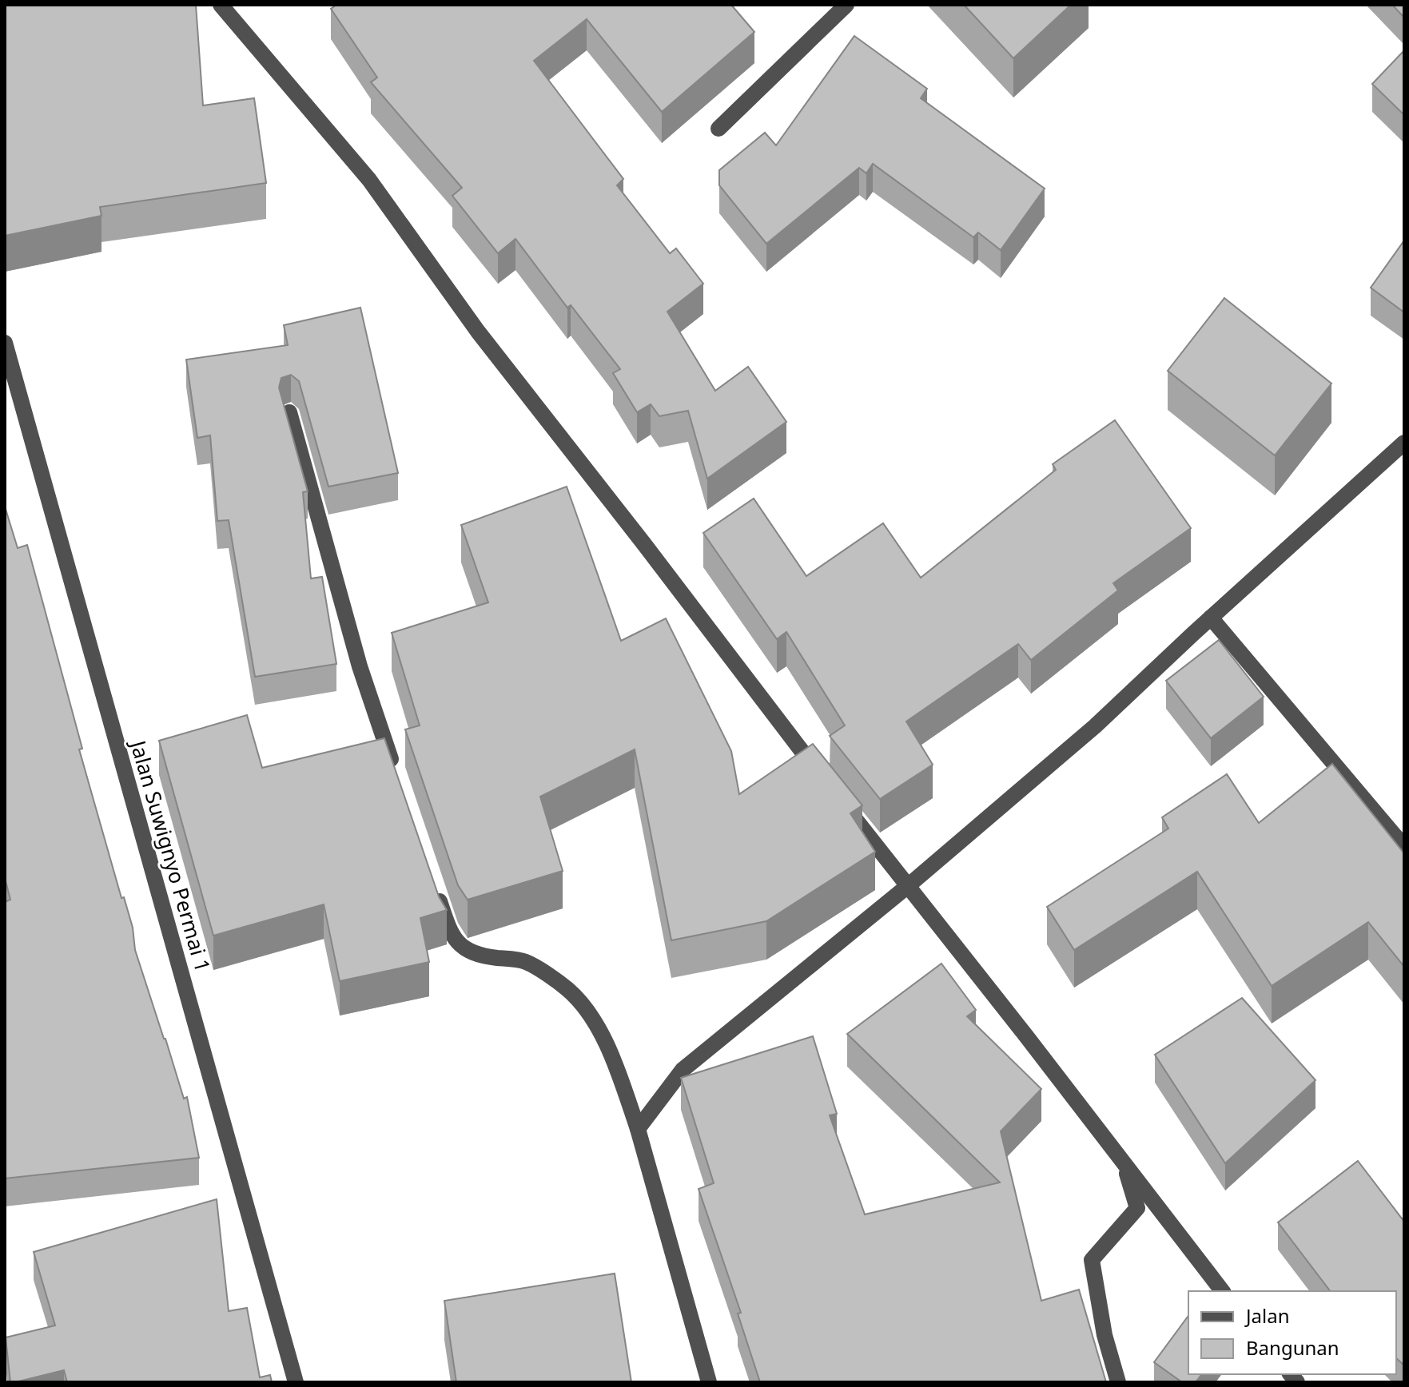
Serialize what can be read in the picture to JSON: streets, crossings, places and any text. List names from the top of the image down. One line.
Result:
{"streets":{"street":["Jalan Suwignyo Permai 1"]},"legend":["Jalan","Bangunan"]}
